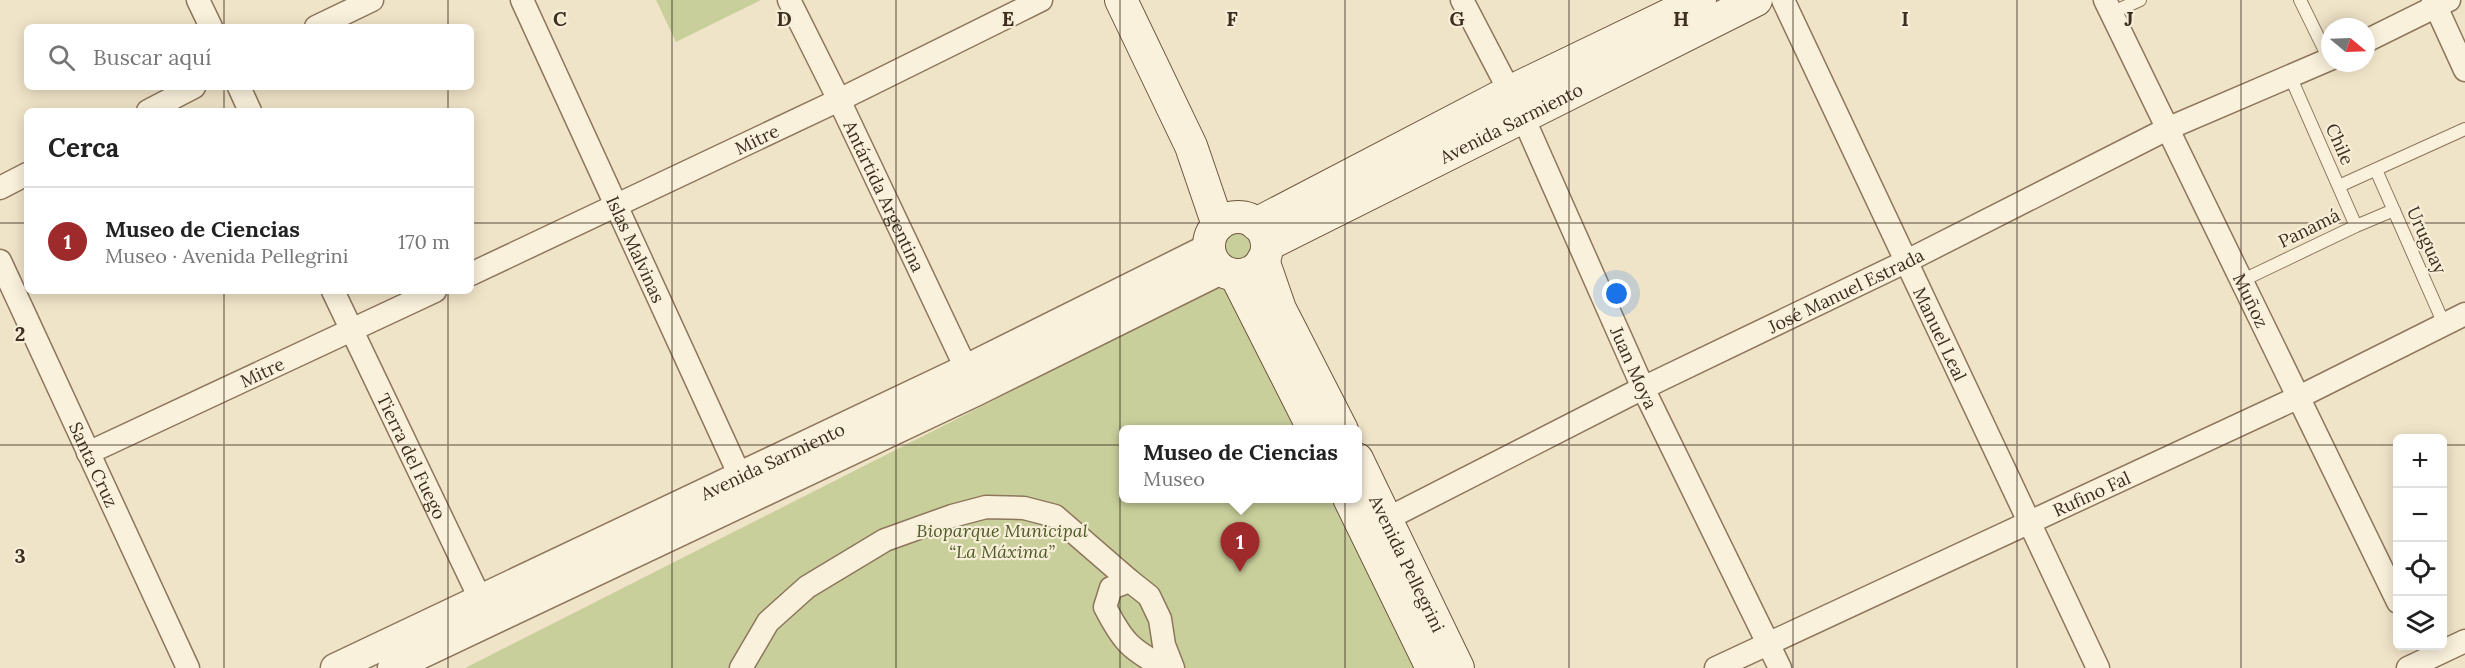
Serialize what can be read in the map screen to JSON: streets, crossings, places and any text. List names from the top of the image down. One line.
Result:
{"streets":{"main road":["Avenida Sarmiento","Avenida Pellegrini"],"street":["Mitre","Antártida Argentina","Islas Malvinas","José Manuel Estrada","Muñoz","Manuel Leal","Juan Moya","Tierra del Fuego","Santa Cruz","Rufino Fal"],"lane":["Chile","Panamá","Uruguay"]},"crossings":[["Avenida Sarmiento","Antártida Argentina"],["Avenida Sarmiento","Islas Malvinas"],["Avenida Sarmiento","Juan Moya"],["Avenida Sarmiento","Tierra del Fuego"],["Mitre","Antártida Argentina"],["Mitre","Islas Malvinas"],["Mitre","Tierra del Fuego"],["Mitre","Santa Cruz"],["Chile","Panamá"],["Chile","José Manuel Estrada"],["Panamá","Uruguay"],["Panamá","Muñoz"],["Uruguay","Rufino Fal"],["José Manuel Estrada","Muñoz"],["José Manuel Estrada","Manuel Leal"],["José Manuel Estrada","Juan Moya"],["José Manuel Estrada","Avenida Pellegrini"],["Muñoz","Rufino Fal"],["Manuel Leal","Rufino Fal"],["Juan Moya","Rufino Fal"]],"parks":["Bioparque Municipal “La Máxima”"],"north":"right","page":{"search":"Buscar aquí","heading":"Cerca","list":[{"mark":"1","name":"Museo de Ciencias","note":"Museo · Avenida Pellegrini","value":"170 m"}],"popup":["Museo de Ciencias","Museo"],"map_buttons":["+","−"],"pins":"1"},"grid":{"columns":["C","D","E","F","G","H","I","J"],"rows":["2","3"]}}
